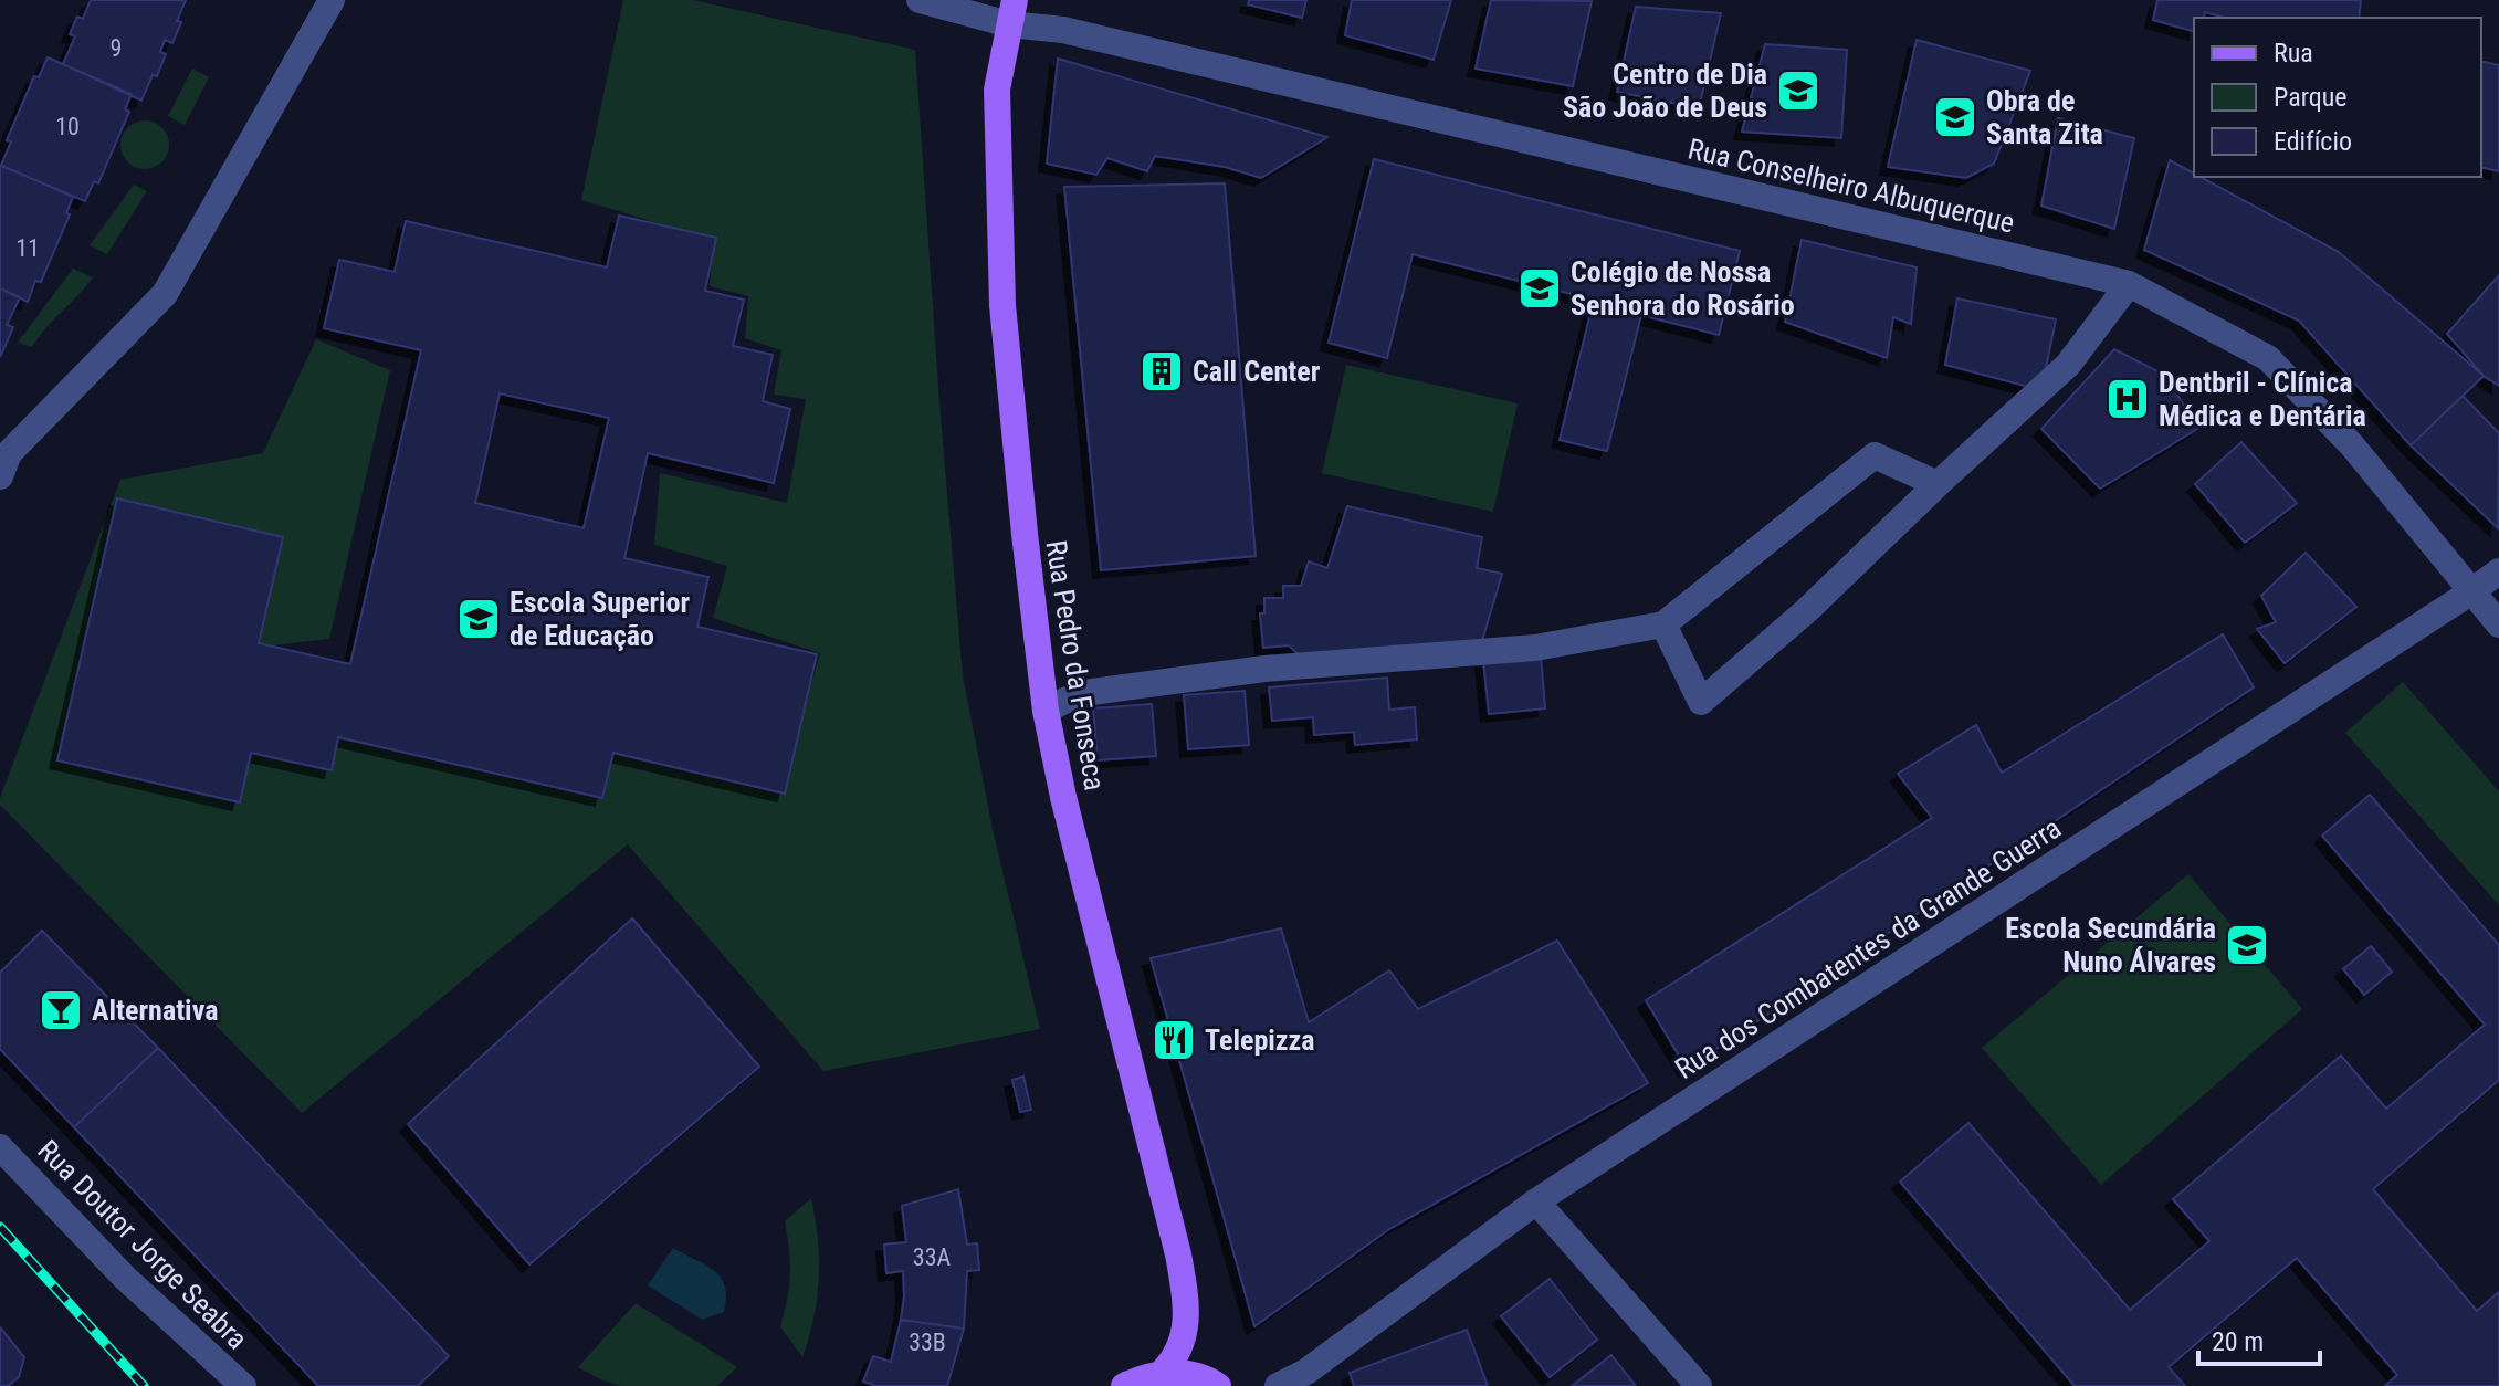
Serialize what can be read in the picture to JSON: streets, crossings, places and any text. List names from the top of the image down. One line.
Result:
{"streets":{"main road":["Rua Pedro da Fonseca"],"street":["Rua Conselheiro Albuquerque","Rua dos Combatentes da Grande Guerra","Rua Doutor Jorge Seabra"]},"crossings":[["Rua Conselheiro Albuquerque","Rua Pedro da Fonseca"],["Rua Conselheiro Albuquerque","Rua dos Combatentes da Grande Guerra"]],"places":{"school or university":["Centro de Dia São João de Deus","Obra de Santa Zita","Colégio de Nossa Senhora do Rosário","Escola Superior de Educação","Escola Secundária Nuno Álvares"],"building":["Call Center"],"hospital":["Dentbril - Clínica Médica e Dentária"],"bar":["Alternativa"],"restaurant":["Telepizza"]},"house_numbers":["9","10","11","33A","33B"],"legend":["Rua","Parque","Edifício"],"scale_bar":"20 m"}
